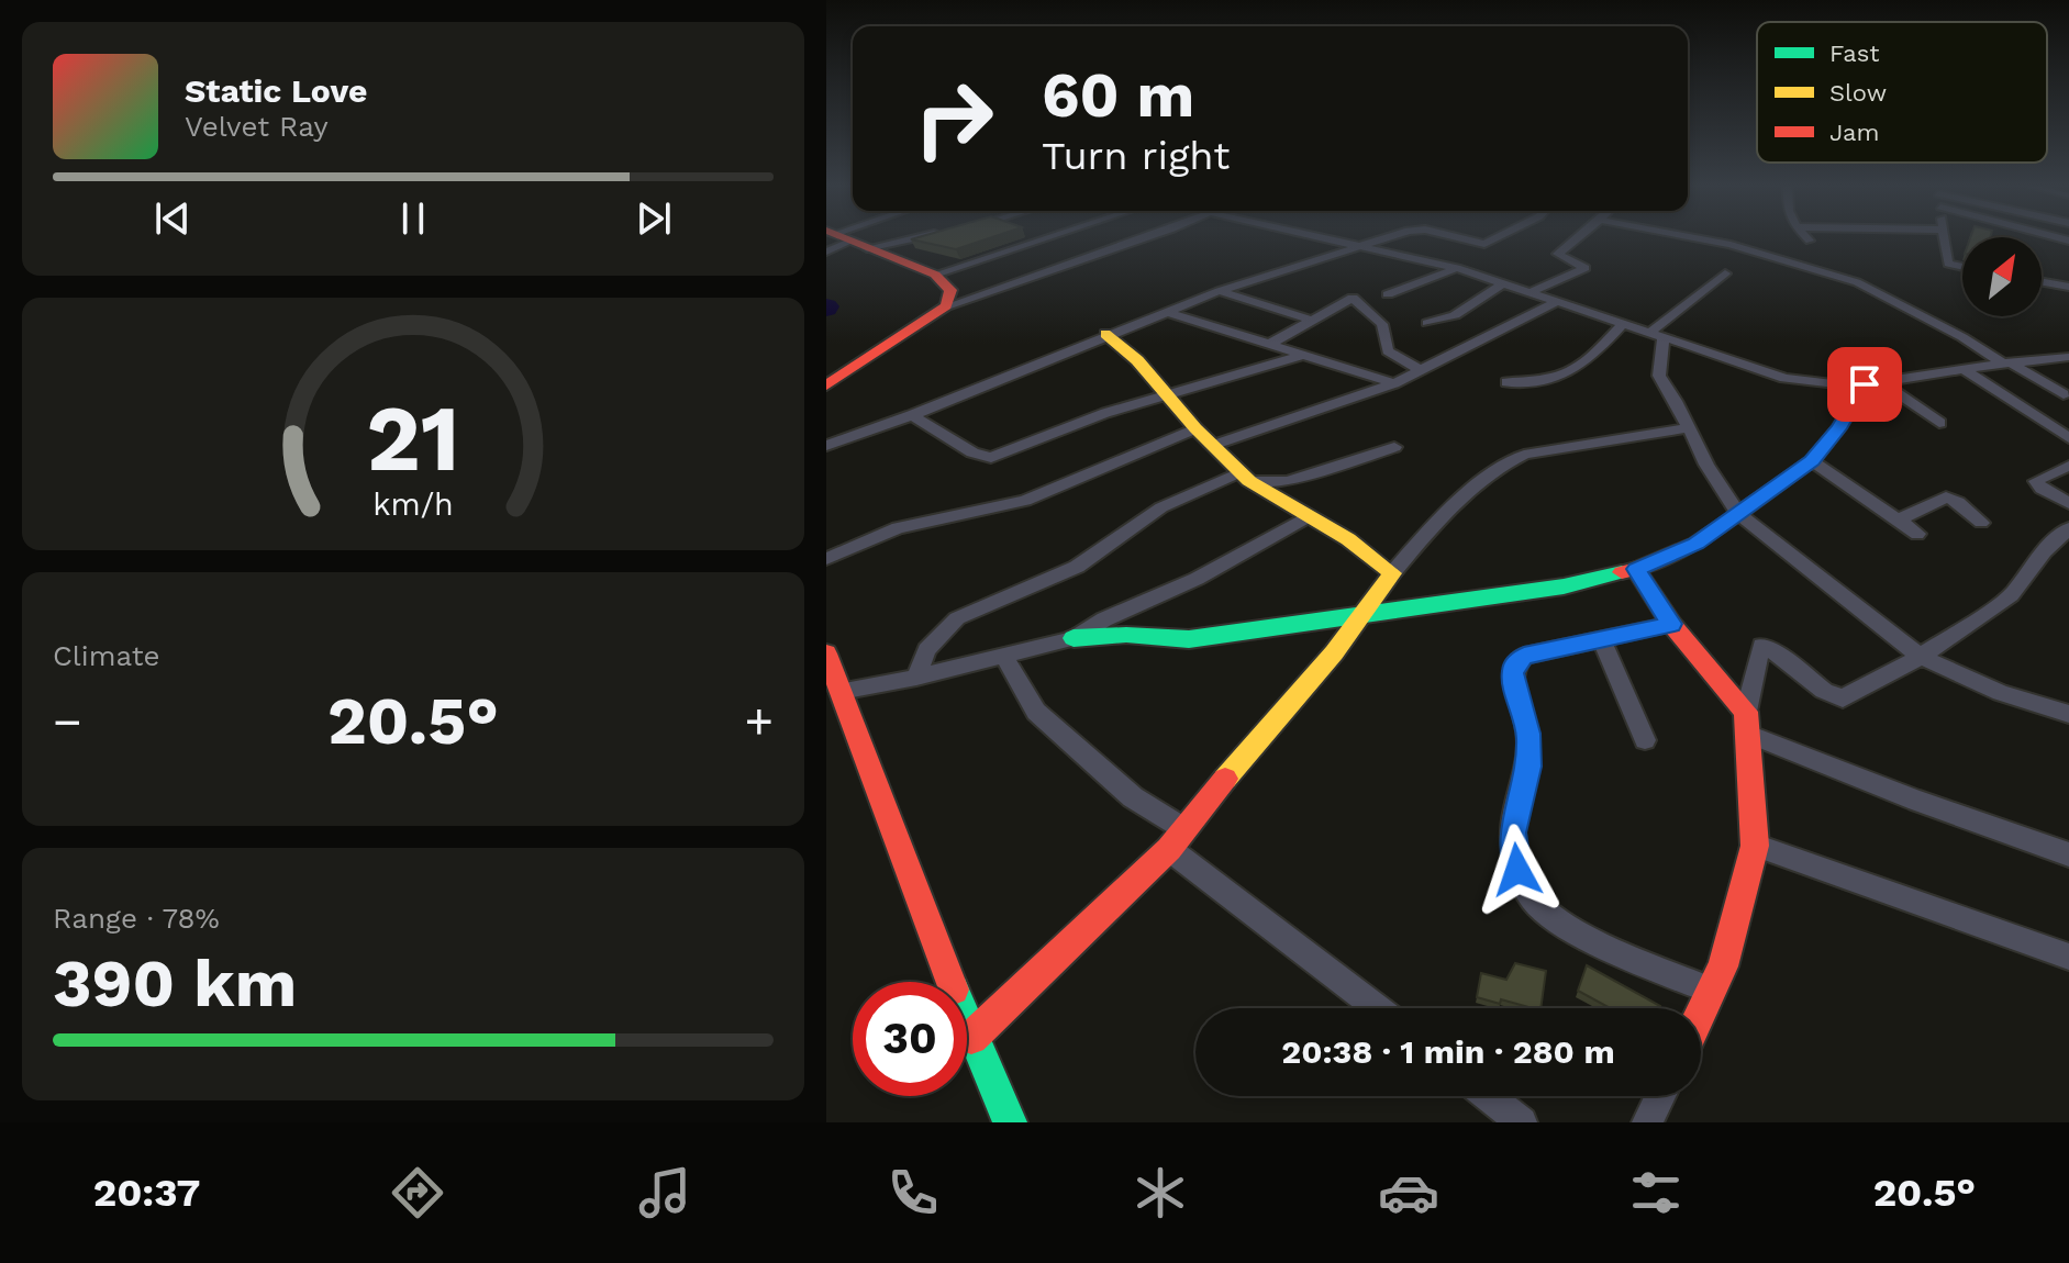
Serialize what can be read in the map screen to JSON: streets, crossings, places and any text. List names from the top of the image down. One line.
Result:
{"legend":["Fast","Slow","Jam"],"north":"top right","page":{"turn":["60 m","Turn right"],"song":["Static Love","Velvet Ray"],"tile":["Climate",["Range · 78%","390 km"]],"heat":["−","20.5°","+"],"limit":"30","trip":"20:38 · 1 min · 280 m","tabs":["20:37","20.5°"],"gauge":["21","km/h"]}}
